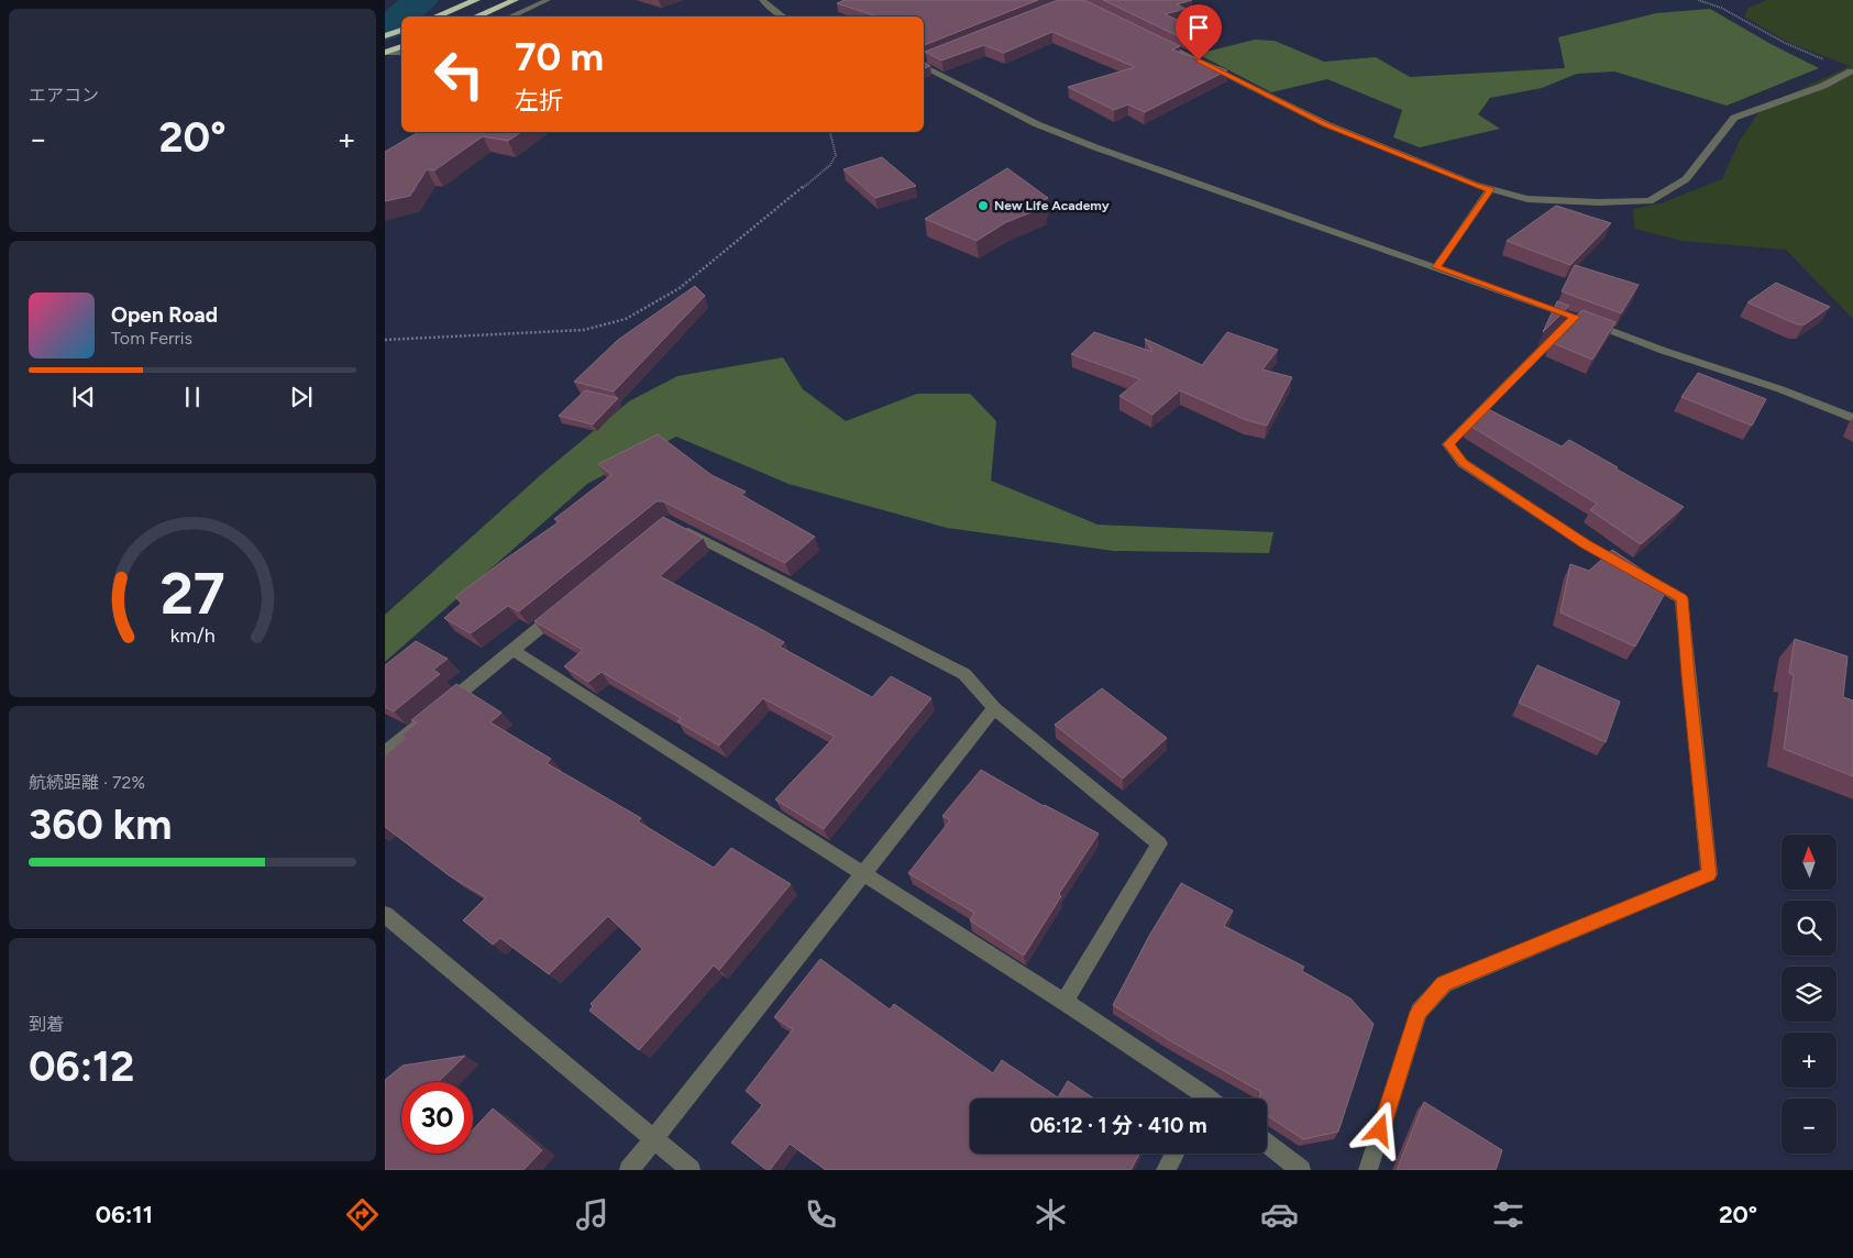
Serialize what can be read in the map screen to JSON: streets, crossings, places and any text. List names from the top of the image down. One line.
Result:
{"places":["New Life Academy"],"north":"top","page":{"tile":["エアコン",["航続距離 · 72%","360 km"],["到着","06:12"]],"turn":["70 m","左折"],"heat":["−","20°","+"],"song":["Open Road","Tom Ferris"],"map_buttons":["+","−"],"limit":"30","trip":"06:12 · 1 分 · 410 m","tabs":["06:11","20°"],"gauge":["27","km/h"]}}
